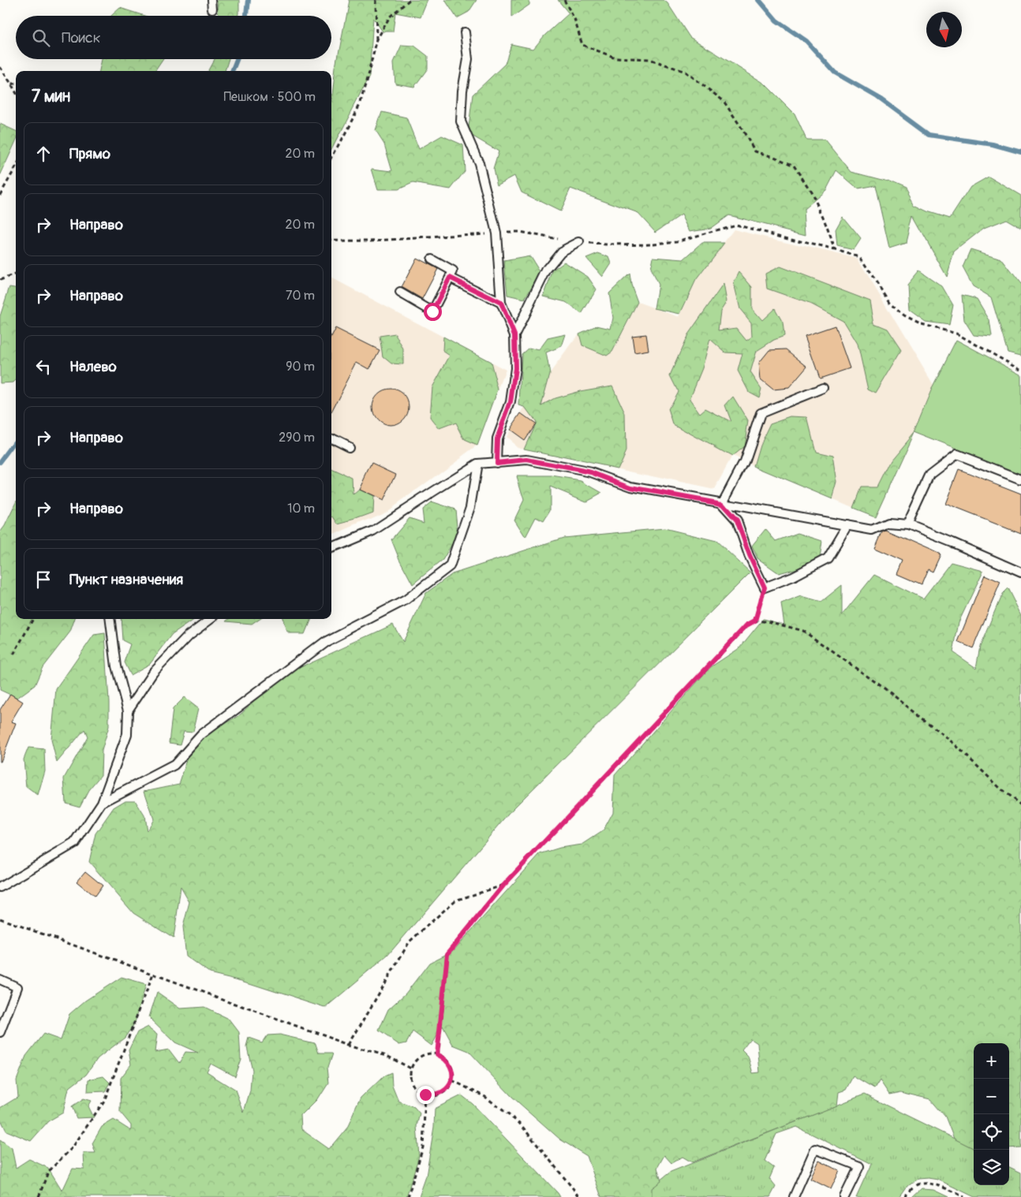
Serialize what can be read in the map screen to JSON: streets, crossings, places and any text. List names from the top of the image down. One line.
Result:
{"north":"bottom","page":{"search":"Поиск","heading":["7 мин","Пешком · 500 m"],"list":[["Прямо","20 m"],["Направо","20 m"],["Направо","70 m"],["Налево","90 m"],["Направо","290 m"],["Направо","10 m"],"Пункт назначения"],"map_buttons":["+","−"]}}
